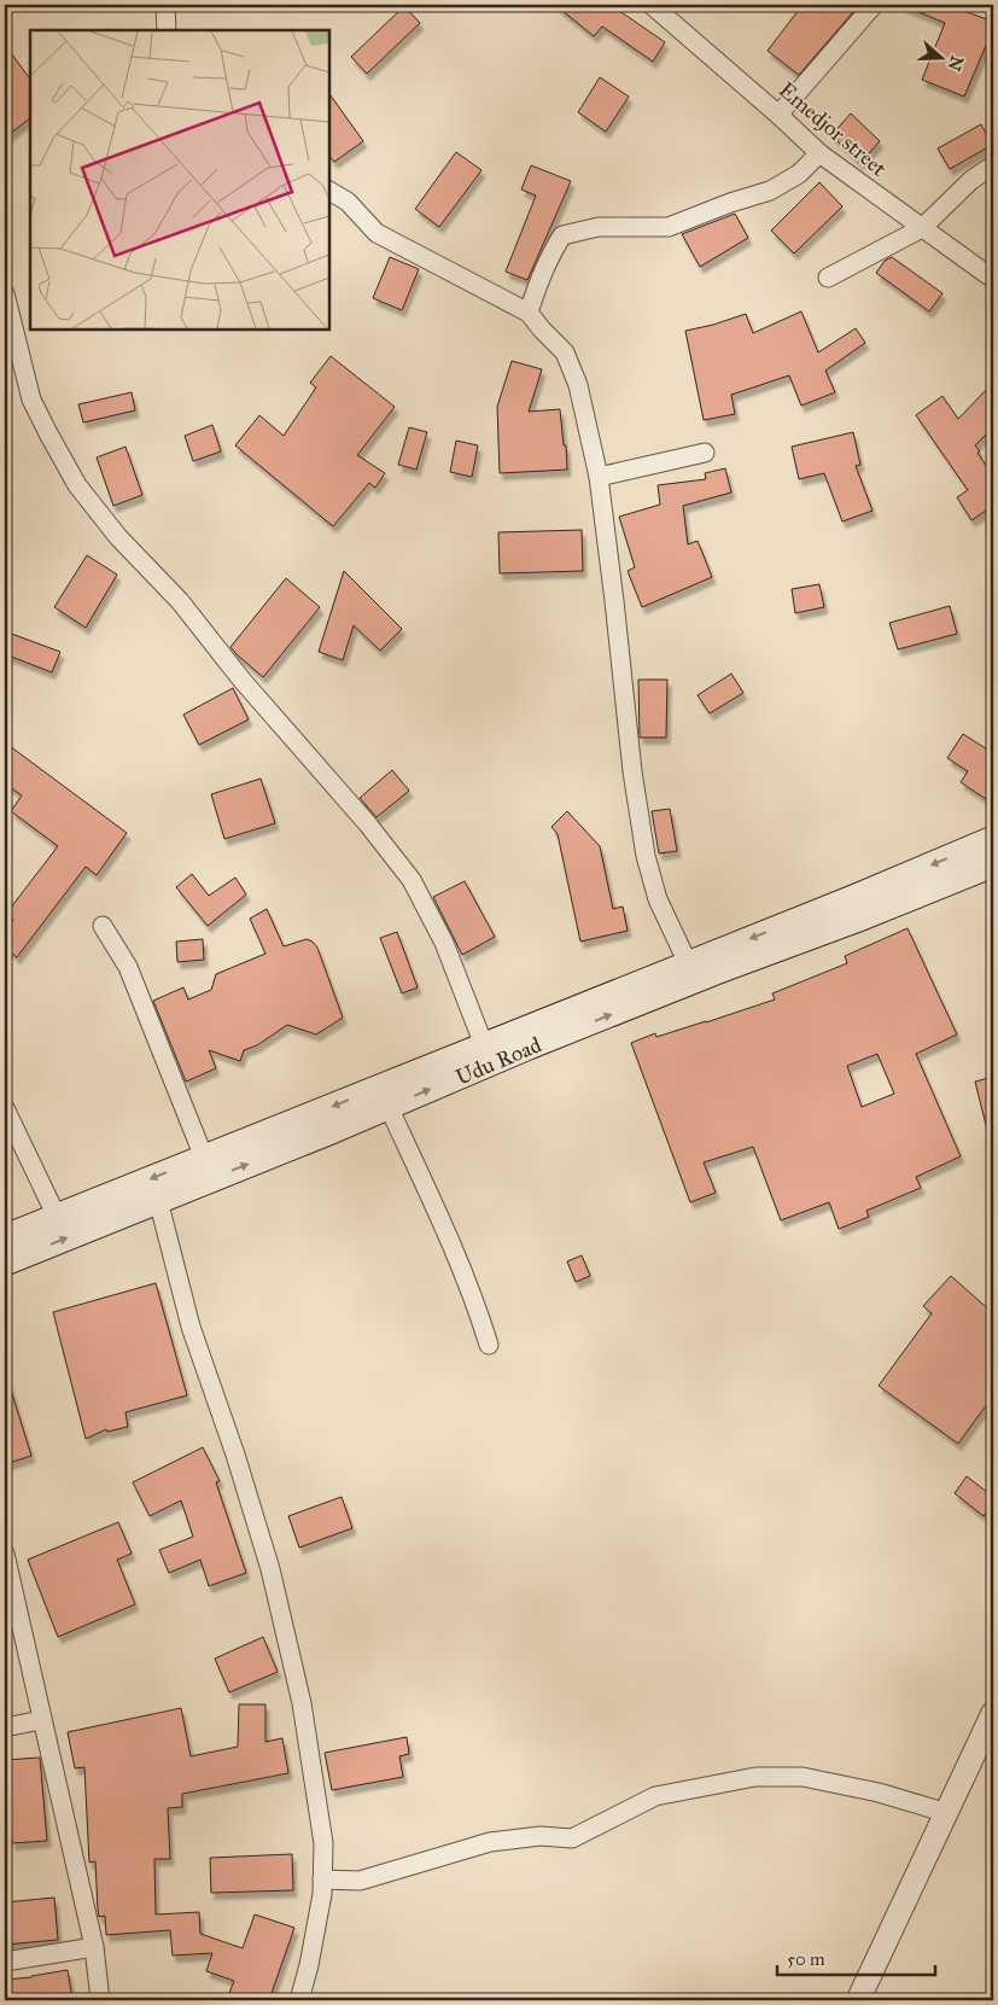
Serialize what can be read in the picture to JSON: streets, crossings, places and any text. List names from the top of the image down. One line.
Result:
{"streets":{"main road":["Udu Road"],"street":["Emedjor street"]},"scale_bar":"50 m","north":"right"}
